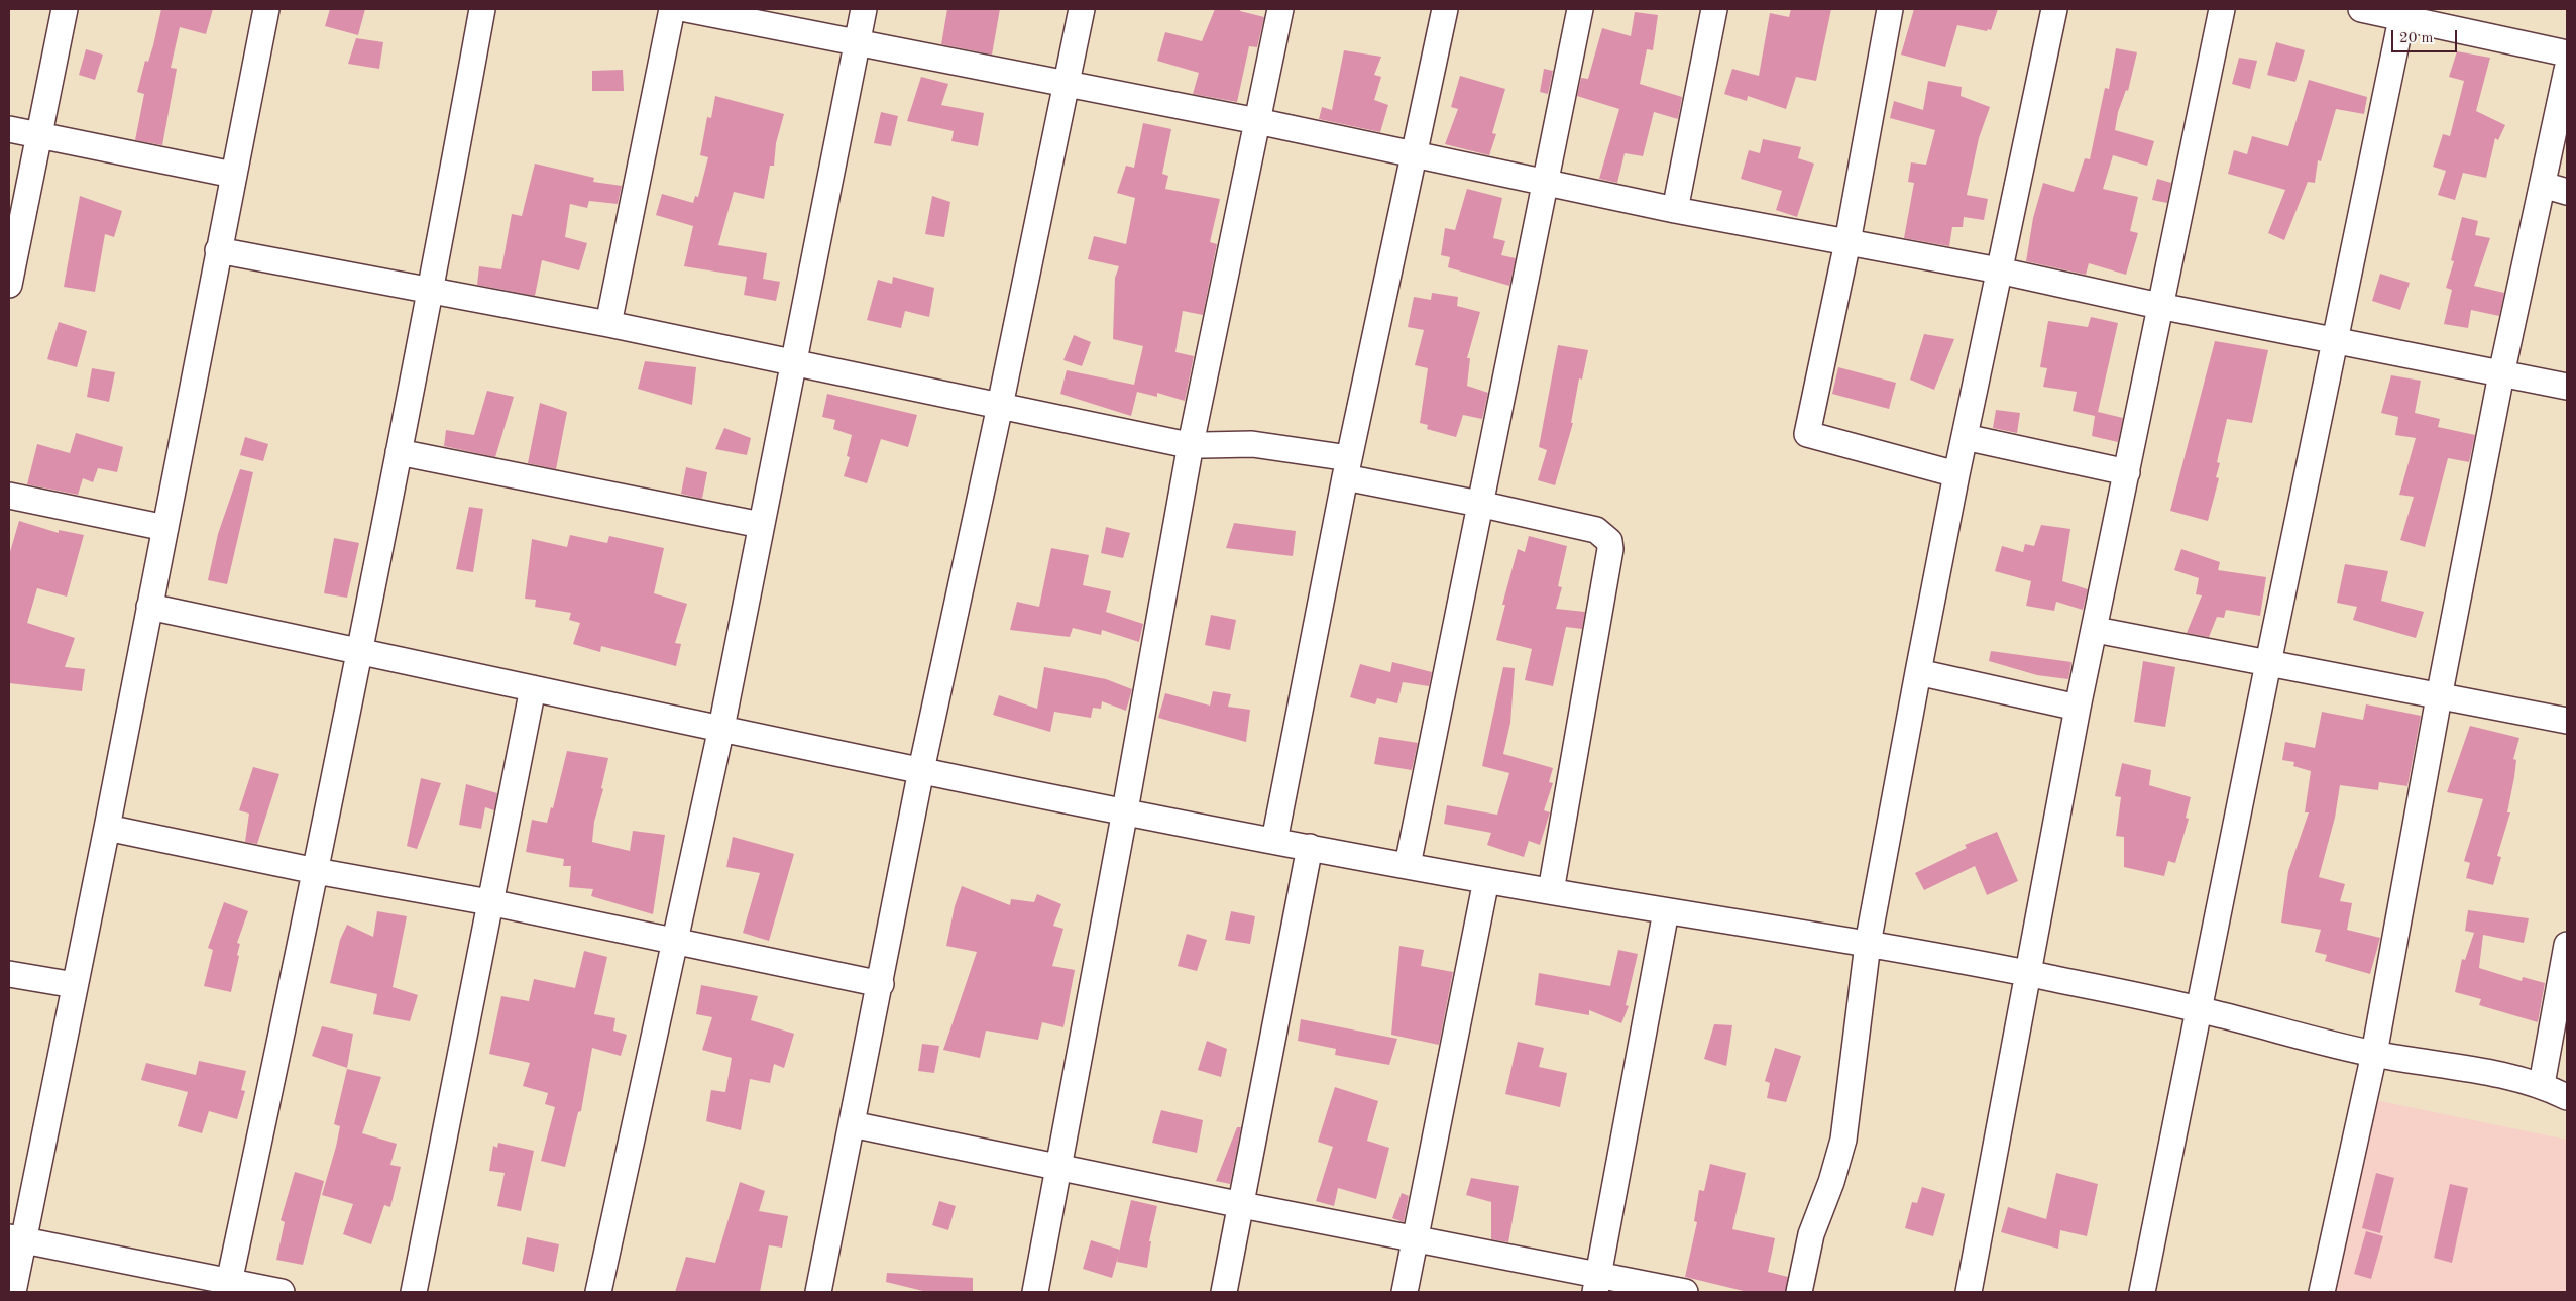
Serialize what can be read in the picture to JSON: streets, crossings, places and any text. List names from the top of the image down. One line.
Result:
{"scale_bar":"20 m"}
